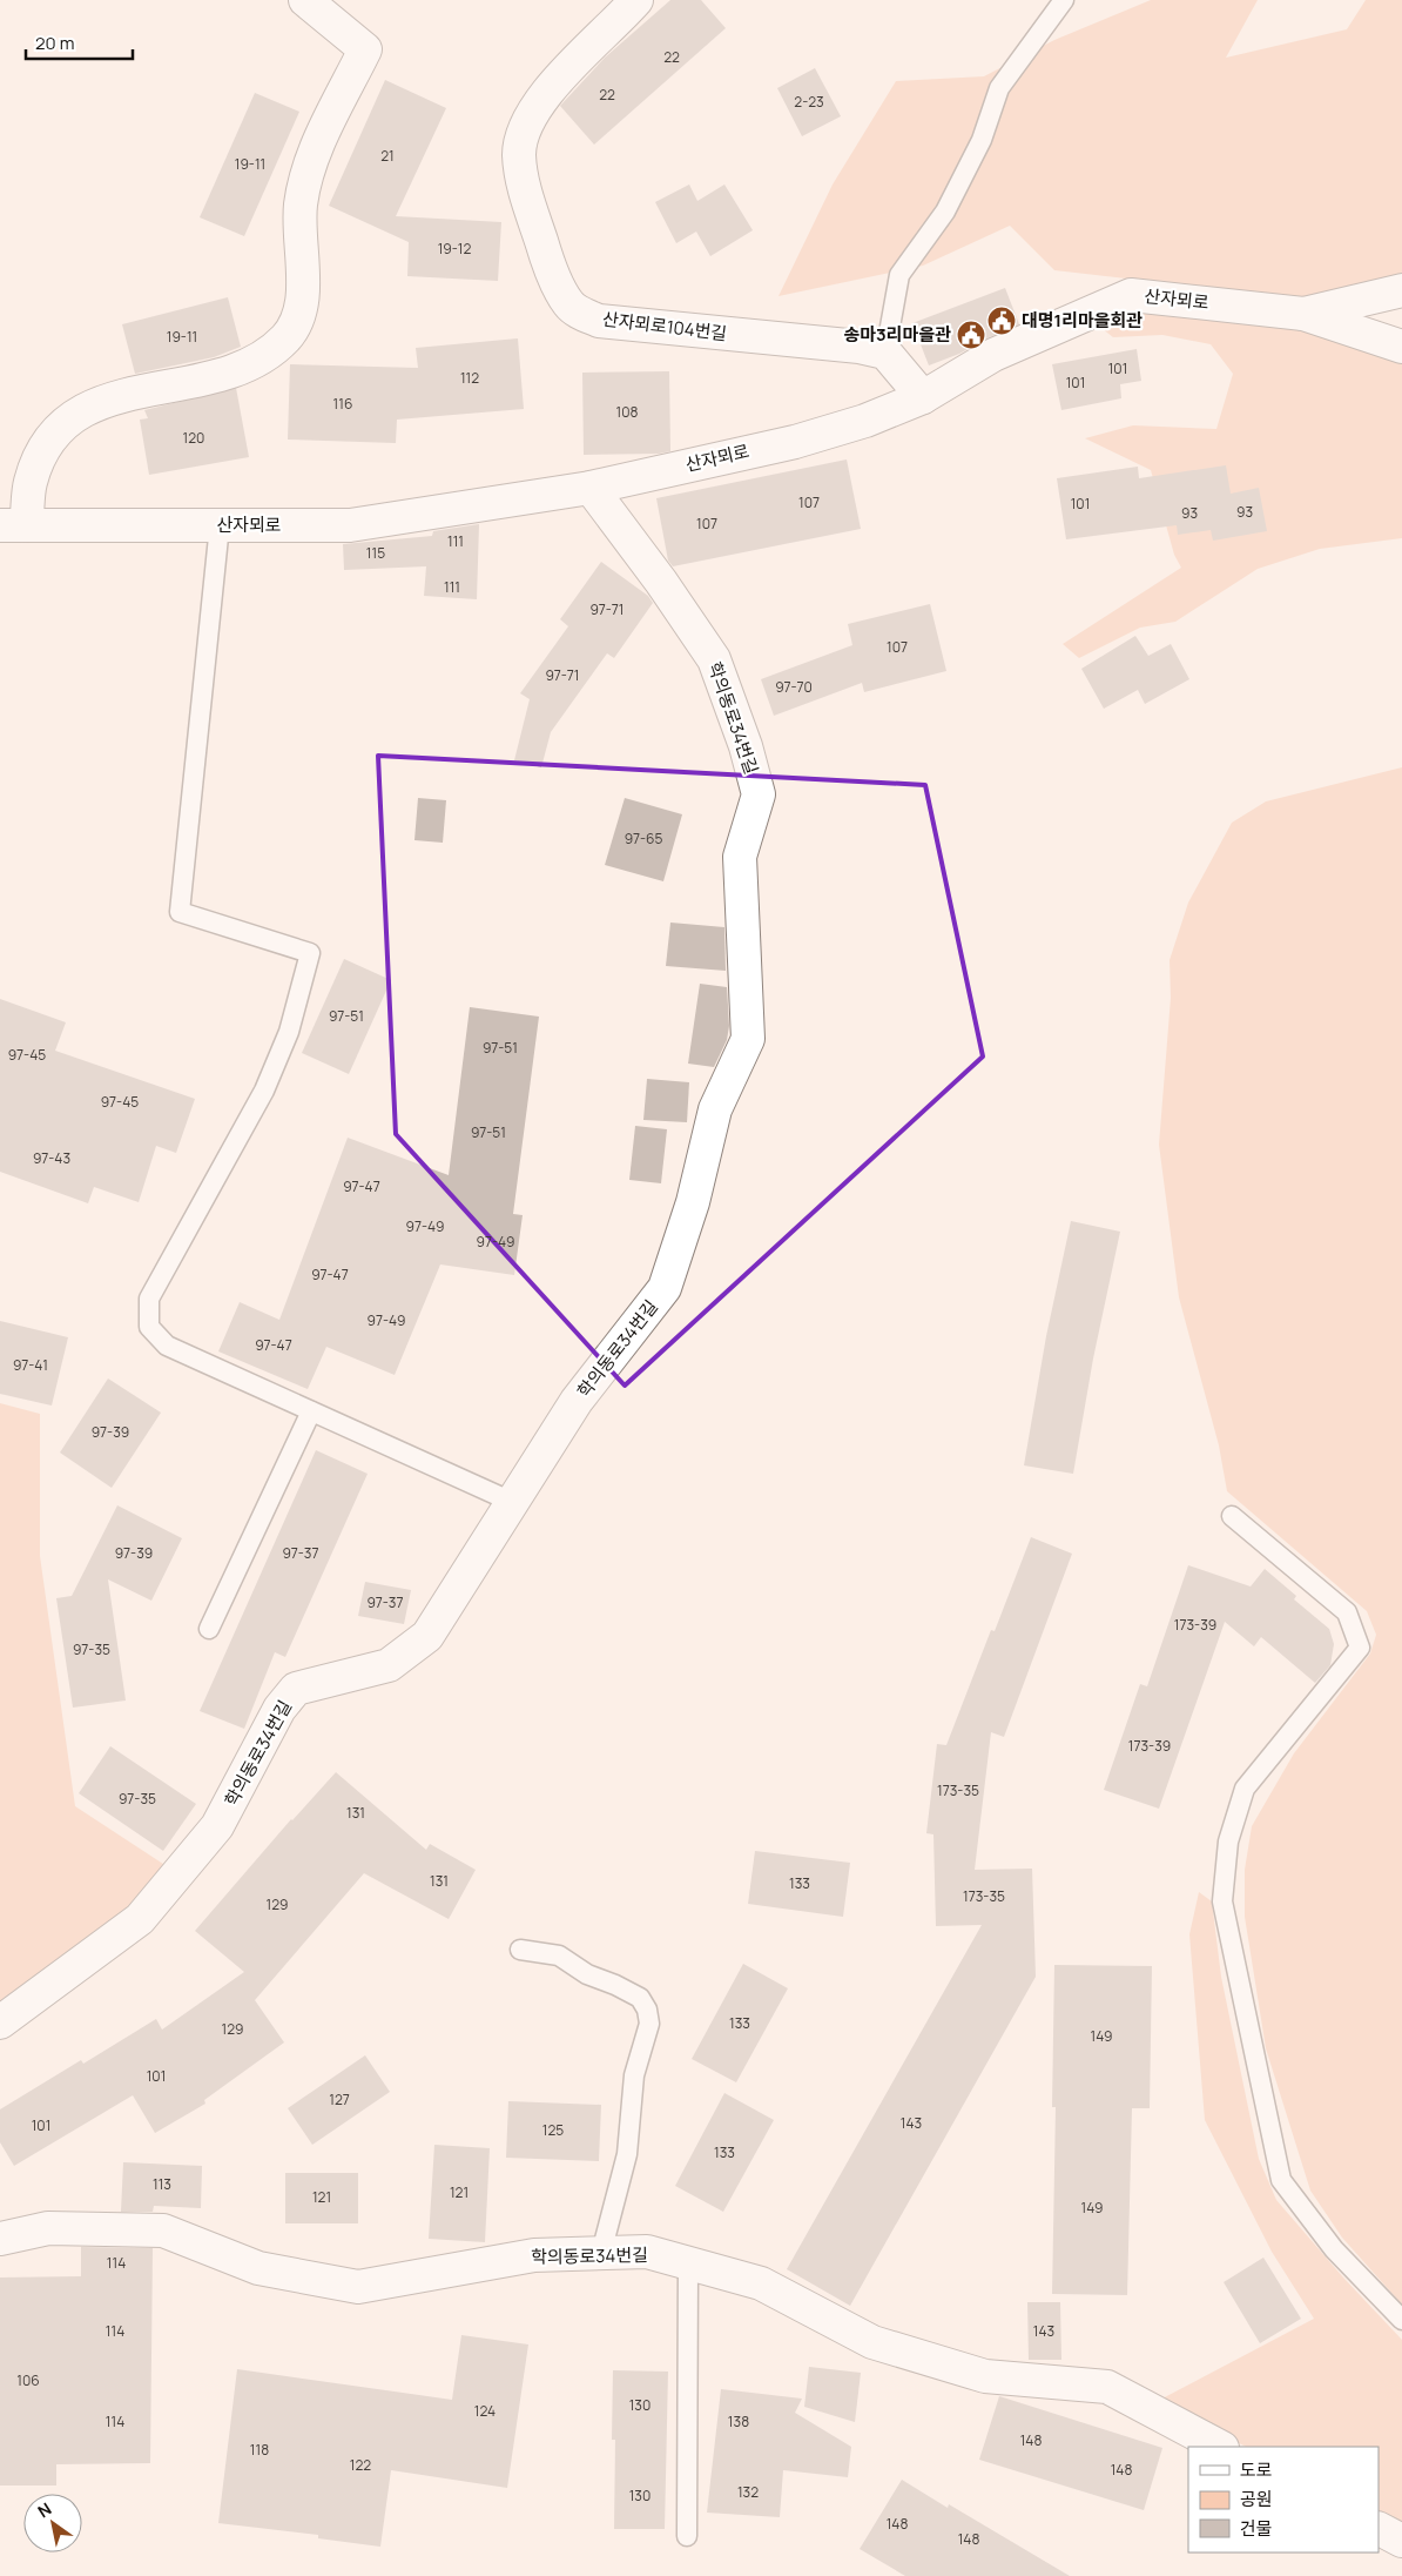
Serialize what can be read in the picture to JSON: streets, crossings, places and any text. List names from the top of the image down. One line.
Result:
{"streets":{"street":["산자뫼로","산자뫼로104번길","학의동로34번길"]},"crossings":[["산자뫼로","학의동로34번길"]],"places":{"public building":["대명1리마을회관","송마3리마을관"]},"house_numbers":["22","22","2-23","21","19-11","19-12","19-11","101","112","101","116","108","120","107","101","93","93","107","111","115","111","97-71","107","97-71","97-70","97-65","97-51","97-51","97-45","97-45","97-51","97-43","97-47","97-49","97-49","97-47","97-49","97-47","97-41","97-39","97-39","97-37","97-37","173-39","97-35","173-39","173-35","97-35","131","131","133","173-35","129","133","129","149","101","127","143","101","125","133","113","121","121","149","114","114","143","106","130","124","114","138","148","118","122","148","132","130","148","148"],"legend":["도로","공원","건물"],"scale_bar":"20 m","north":"top left"}
